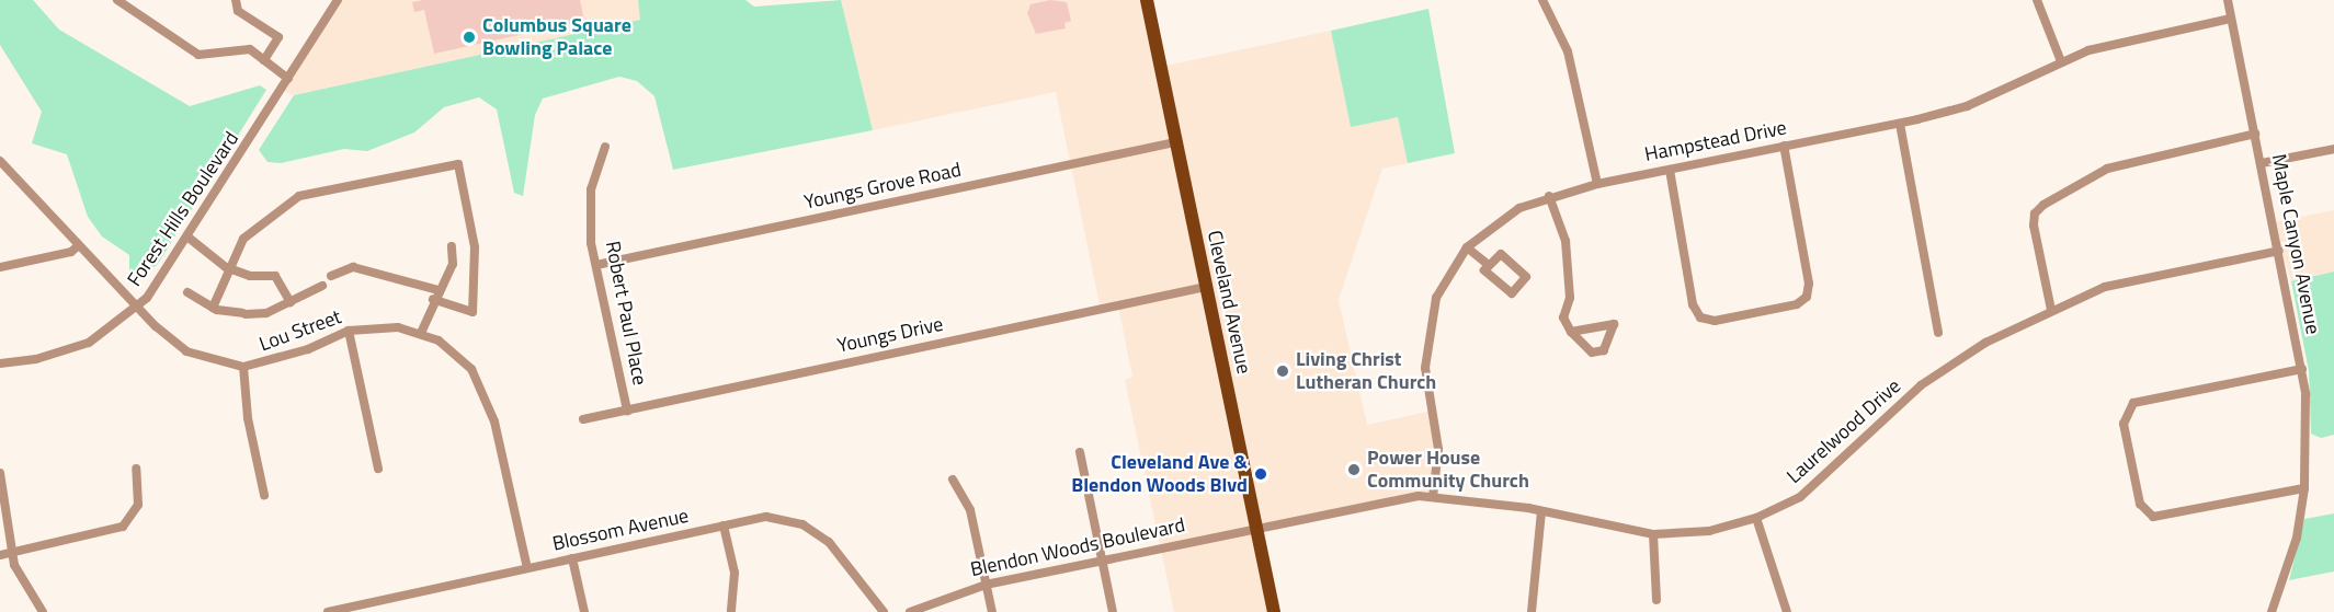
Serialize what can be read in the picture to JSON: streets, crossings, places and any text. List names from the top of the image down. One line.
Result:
{"streets":{"main road":["Cleveland Avenue"],"street":["Hampstead Drive","Youngs Grove Road","Forest Hills Boulevard","Maple Canyon Avenue","Robert Paul Place","Lou Street","Youngs Drive","Laurelwood Drive","Blossom Avenue","Blendon Woods Boulevard"]},"crossings":[["Hampstead Drive","Maple Canyon Avenue"],["Hampstead Drive","Laurelwood Drive"],["Youngs Grove Road","Cleveland Avenue"],["Youngs Grove Road","Robert Paul Place"],["Forest Hills Boulevard","Lou Street"],["Maple Canyon Avenue","Laurelwood Drive"],["Cleveland Avenue","Youngs Drive"],["Cleveland Avenue","Laurelwood Drive"],["Cleveland Avenue","Blendon Woods Boulevard"],["Robert Paul Place","Youngs Drive"],["Lou Street","Blossom Avenue"],["Laurelwood Drive","Blendon Woods Boulevard"]],"places":["Columbus Square Bowling Palace","Living Christ Lutheran Church","Power House Community Church","Cleveland Ave & Blendon Woods Blvd"]}
